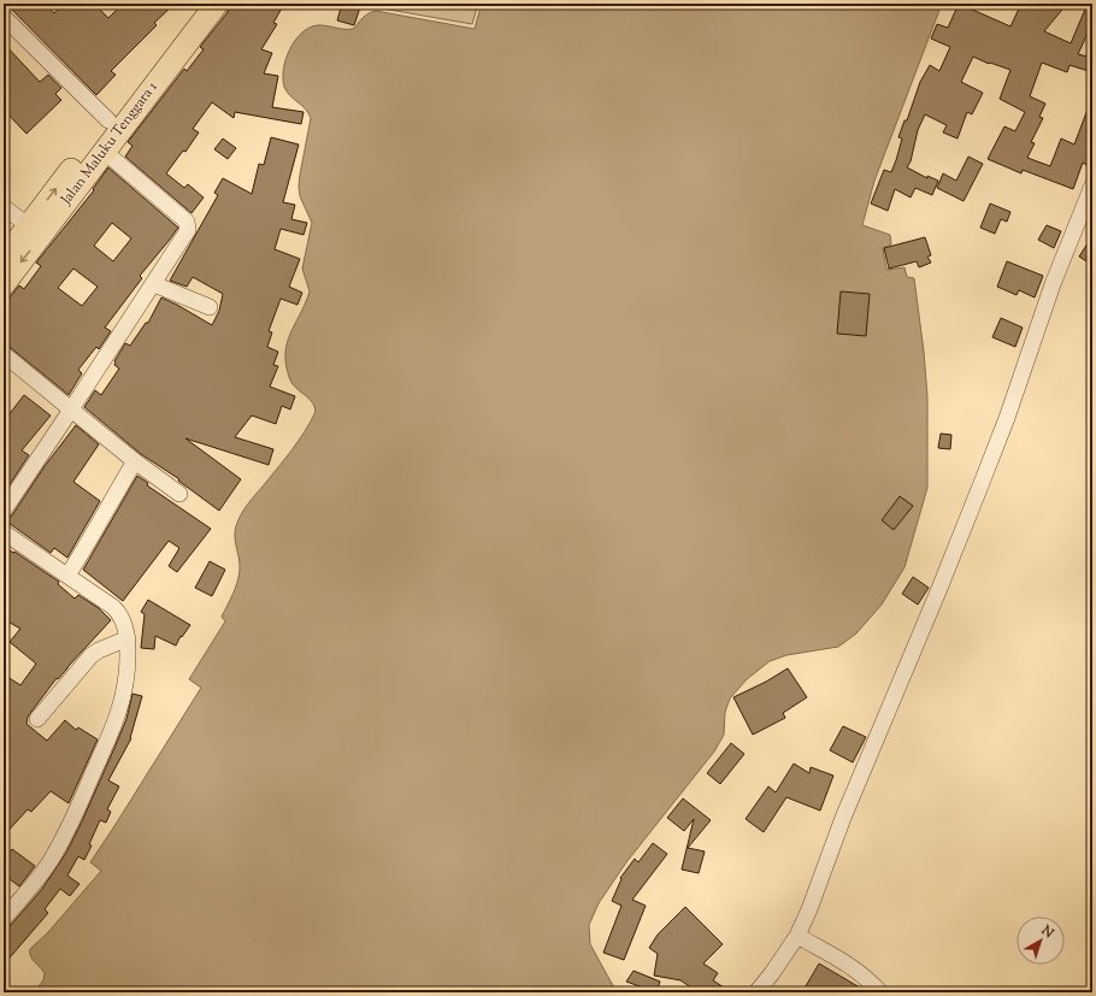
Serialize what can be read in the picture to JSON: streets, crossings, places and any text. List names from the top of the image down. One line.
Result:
{"streets":{"highway":["Jalan Maluku Tenggara 1"]},"north":"top right"}
